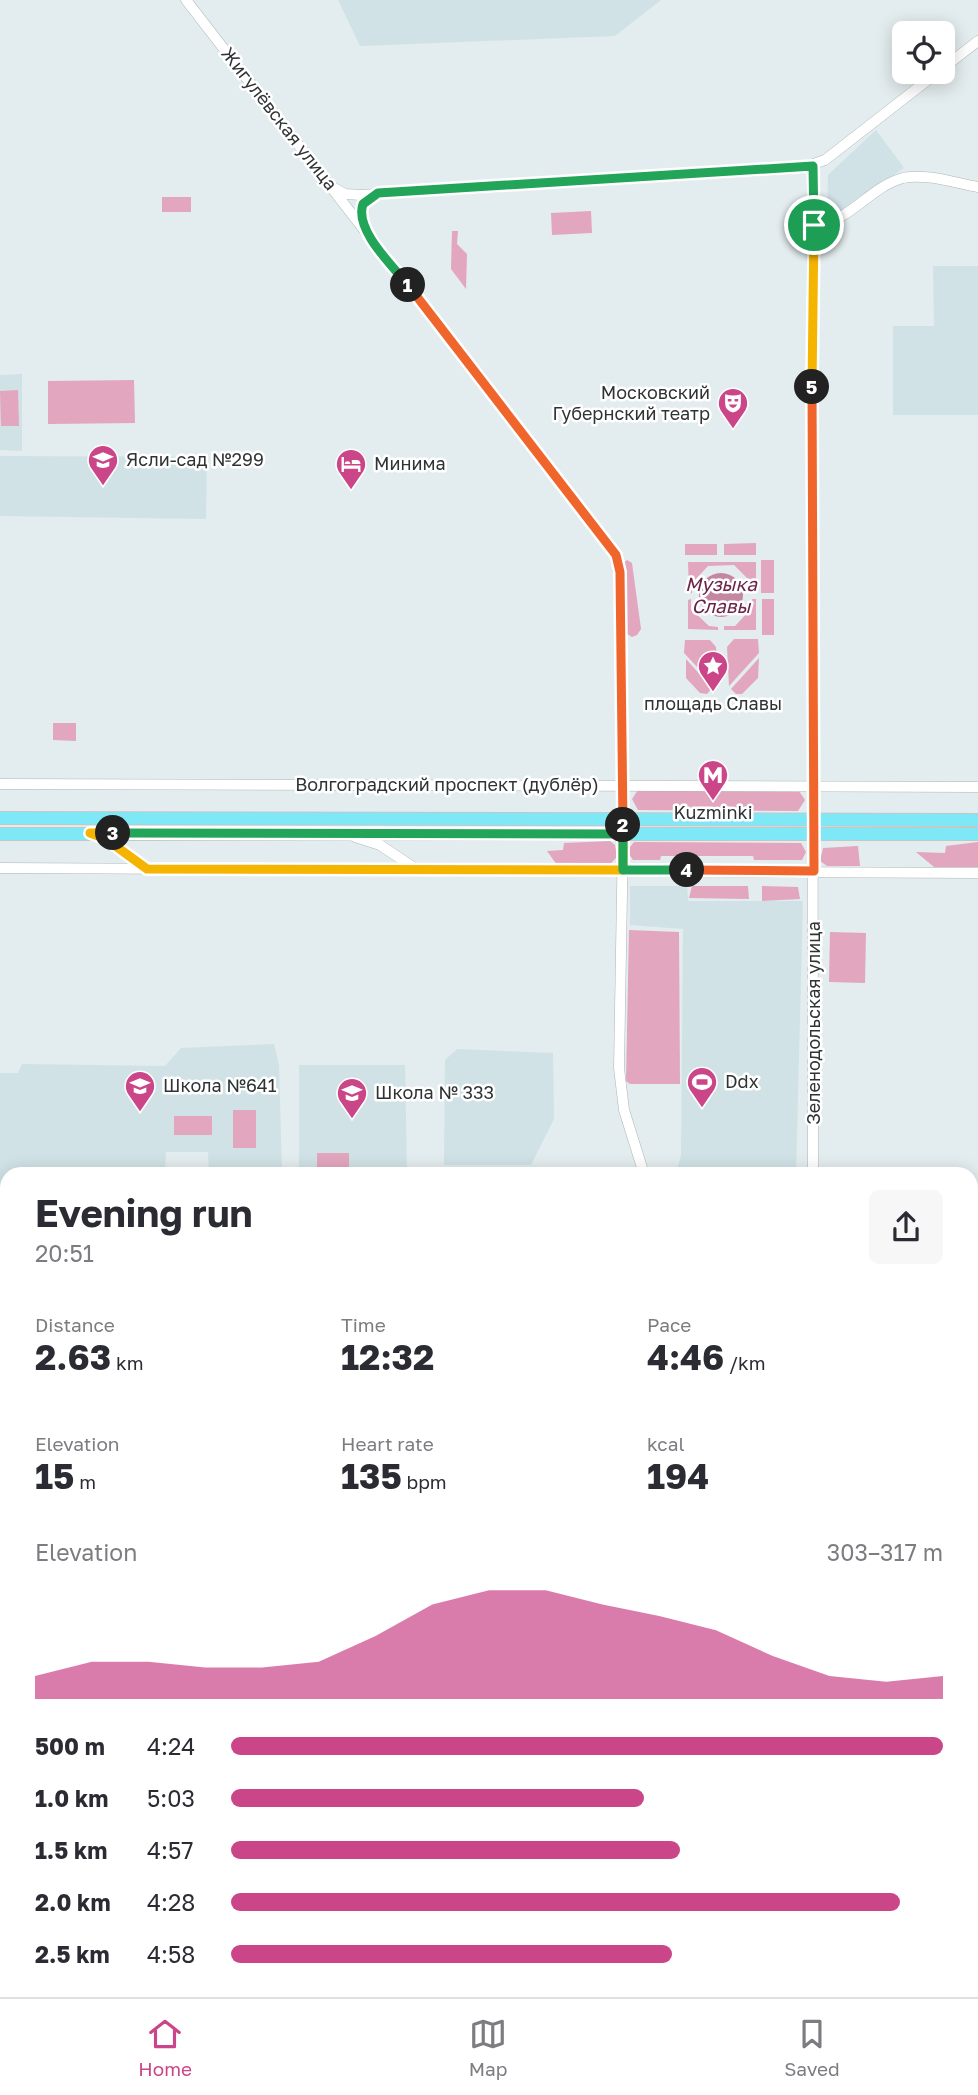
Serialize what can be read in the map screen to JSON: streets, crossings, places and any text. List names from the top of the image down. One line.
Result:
{"streets":{"street":["Жигулёвская улица","Волгоградский проспект (дублёр)","Зеленодольская улица"]},"crossings":[["Жигулёвская улица","Волгоградский проспект (дублёр)"],["Волгоградский проспект (дублёр)","Зеленодольская улица"]],"water":["Музыка Славы"],"places":{"theatre":["Московский Губернский театр"],"school or university":["Ясли-сад №299","Школа №641","Школа № 333"],"hotel":["Минима"],"place":["площадь Славы"],"metro station":["Kuzminki"],"sports":["Ddx"]},"page":{"pins":["1","5","2","3","4"],"heading":["Evening run","20:51"],"stats":[["Distance","2.63 km"],["Time","12:32"],["Pace","4:46 /km"],["Elevation","15 m"],["Heart rate","135 bpm"],["kcal","194"]],"chart":["Elevation","303–317 m"],"list":[{"name":"500 m","note":"4:24"},{"name":"1.0 km","note":"5:03"},{"name":"1.5 km","note":"4:57"},{"name":"2.0 km","note":"4:28"},{"name":"2.5 km","note":"4:58"}],"tabs":["Home","Map","Saved"]}}
